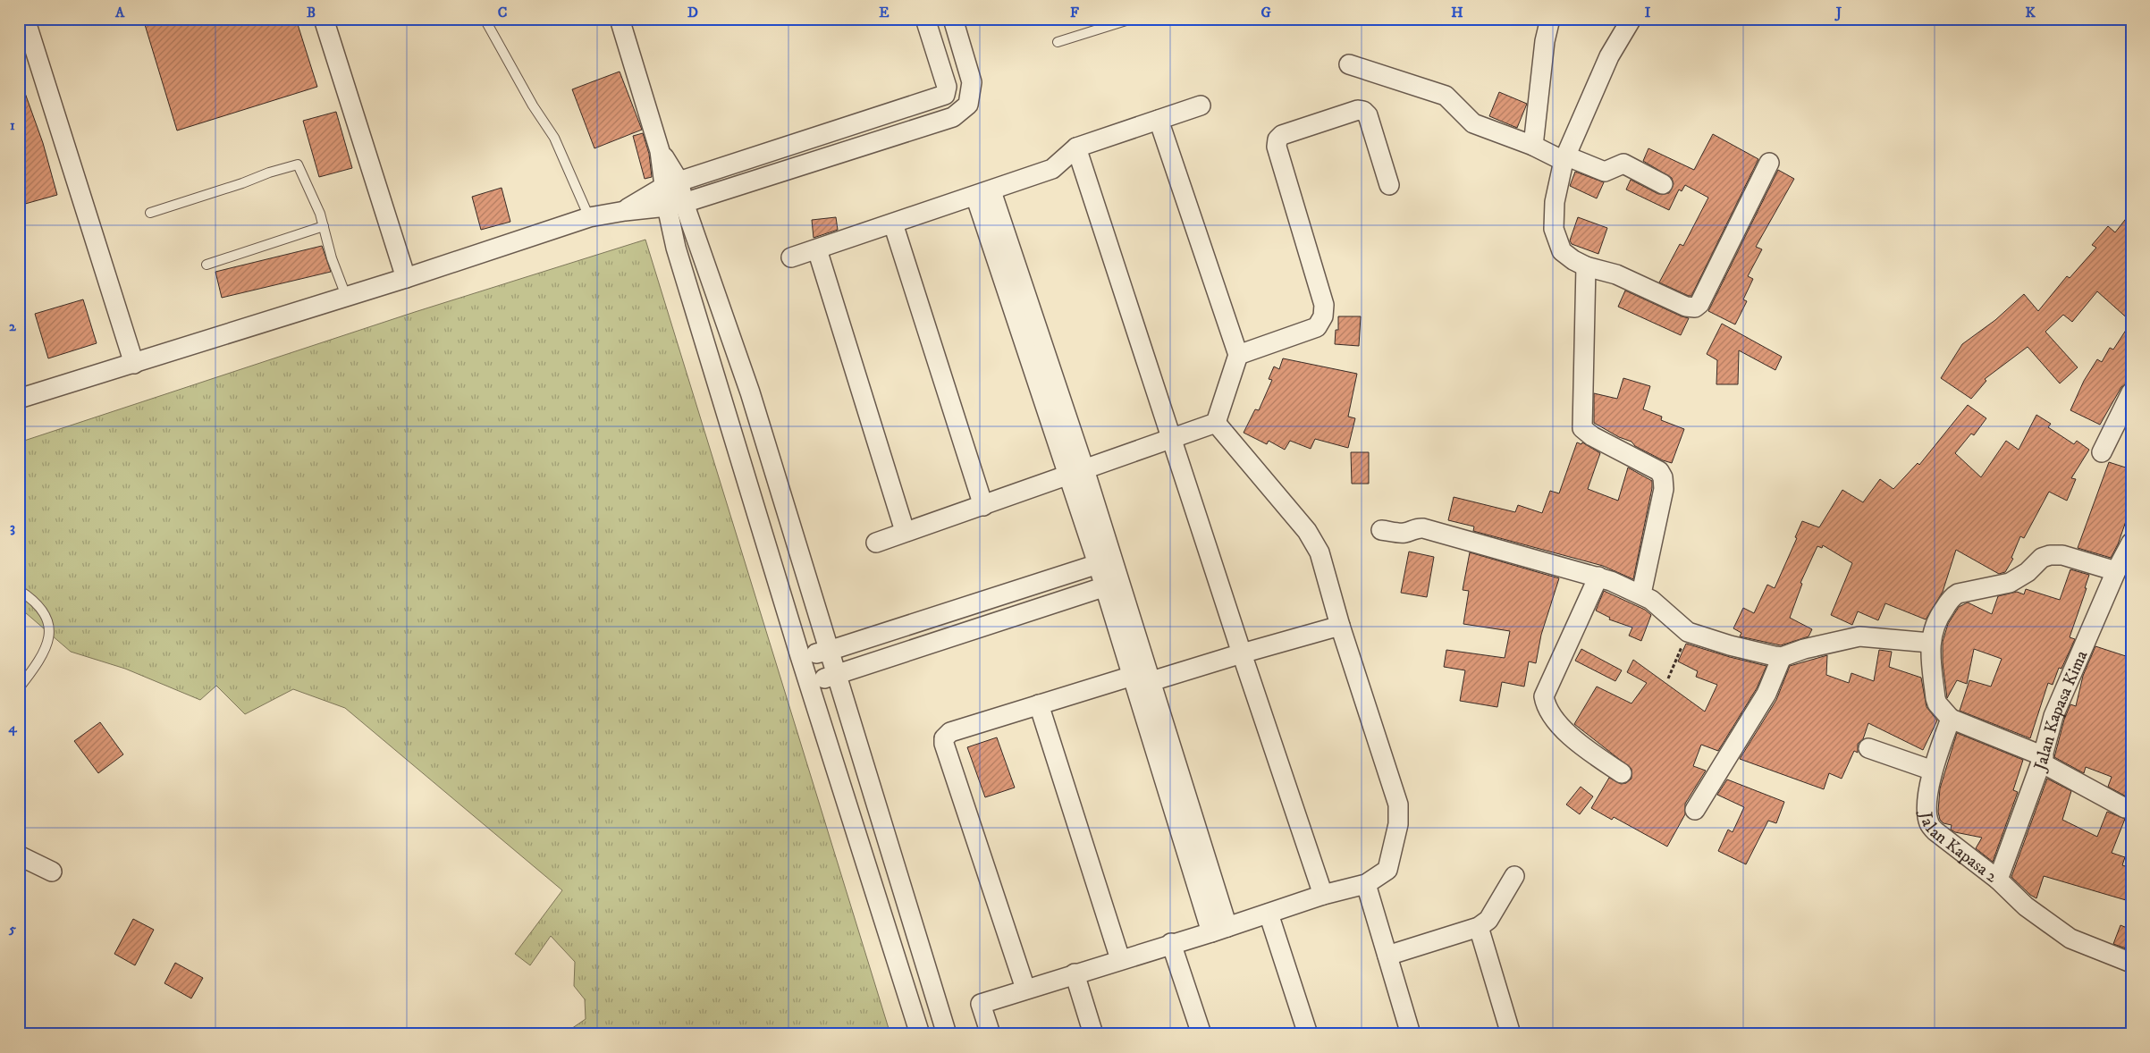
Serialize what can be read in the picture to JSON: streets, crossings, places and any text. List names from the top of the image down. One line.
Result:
{"streets":{"street":["Jalan Kapasa Kima","Jalan Kapasa 2"]},"crossings":[["Jalan Kapasa Kima","Jalan Kapasa 2"]],"grid":{"columns":["A","B","C","D","E","F","G","H","I","J","K"],"rows":["1","2","3","4","5"]}}
